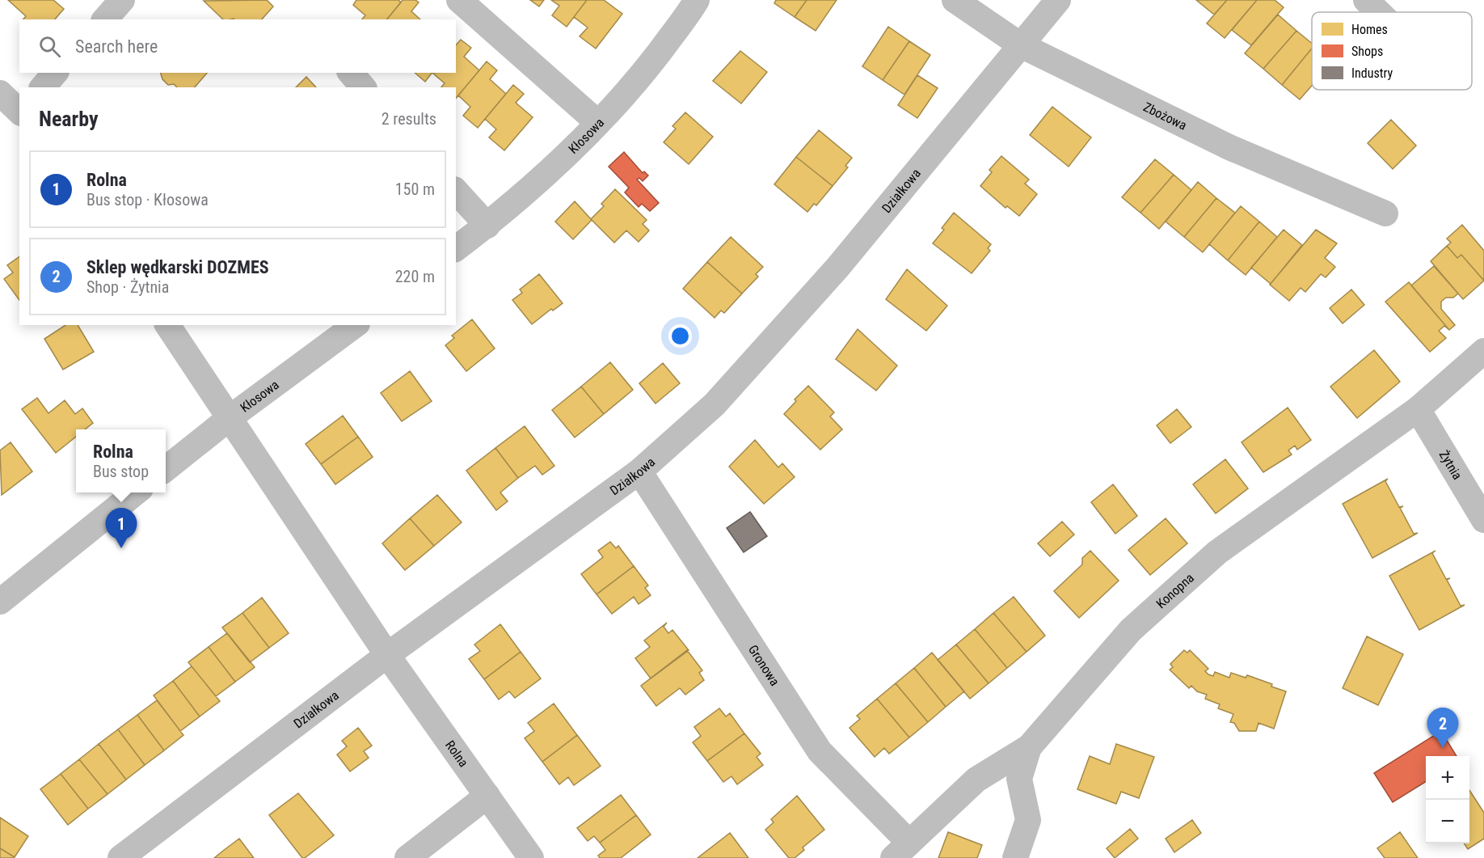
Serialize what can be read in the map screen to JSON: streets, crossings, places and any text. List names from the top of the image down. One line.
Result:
{"streets":{"street":["Zbożowa","Kłosowa","Działkowa","Żytnia","Konopna","Gronowa","Rolna"]},"crossings":[["Zbożowa","Działkowa"],["Kłosowa","Rolna"],["Działkowa","Gronowa"],["Działkowa","Rolna"],["Żytnia","Konopna"],["Konopna","Gronowa"]],"legend":["Homes","Shops","Industry"],"page":{"search":"Search here","heading":["Nearby","2 results"],"list":[{"mark":"1","name":"Rolna","note":"Bus stop · Kłosowa","value":"150 m"},{"mark":"2","name":"Sklep wędkarski DOZMES","note":"Shop · Żytnia","value":"220 m"}],"popup":["Rolna","Bus stop"],"pins":["1","2"],"map_buttons":["+","−"]}}
